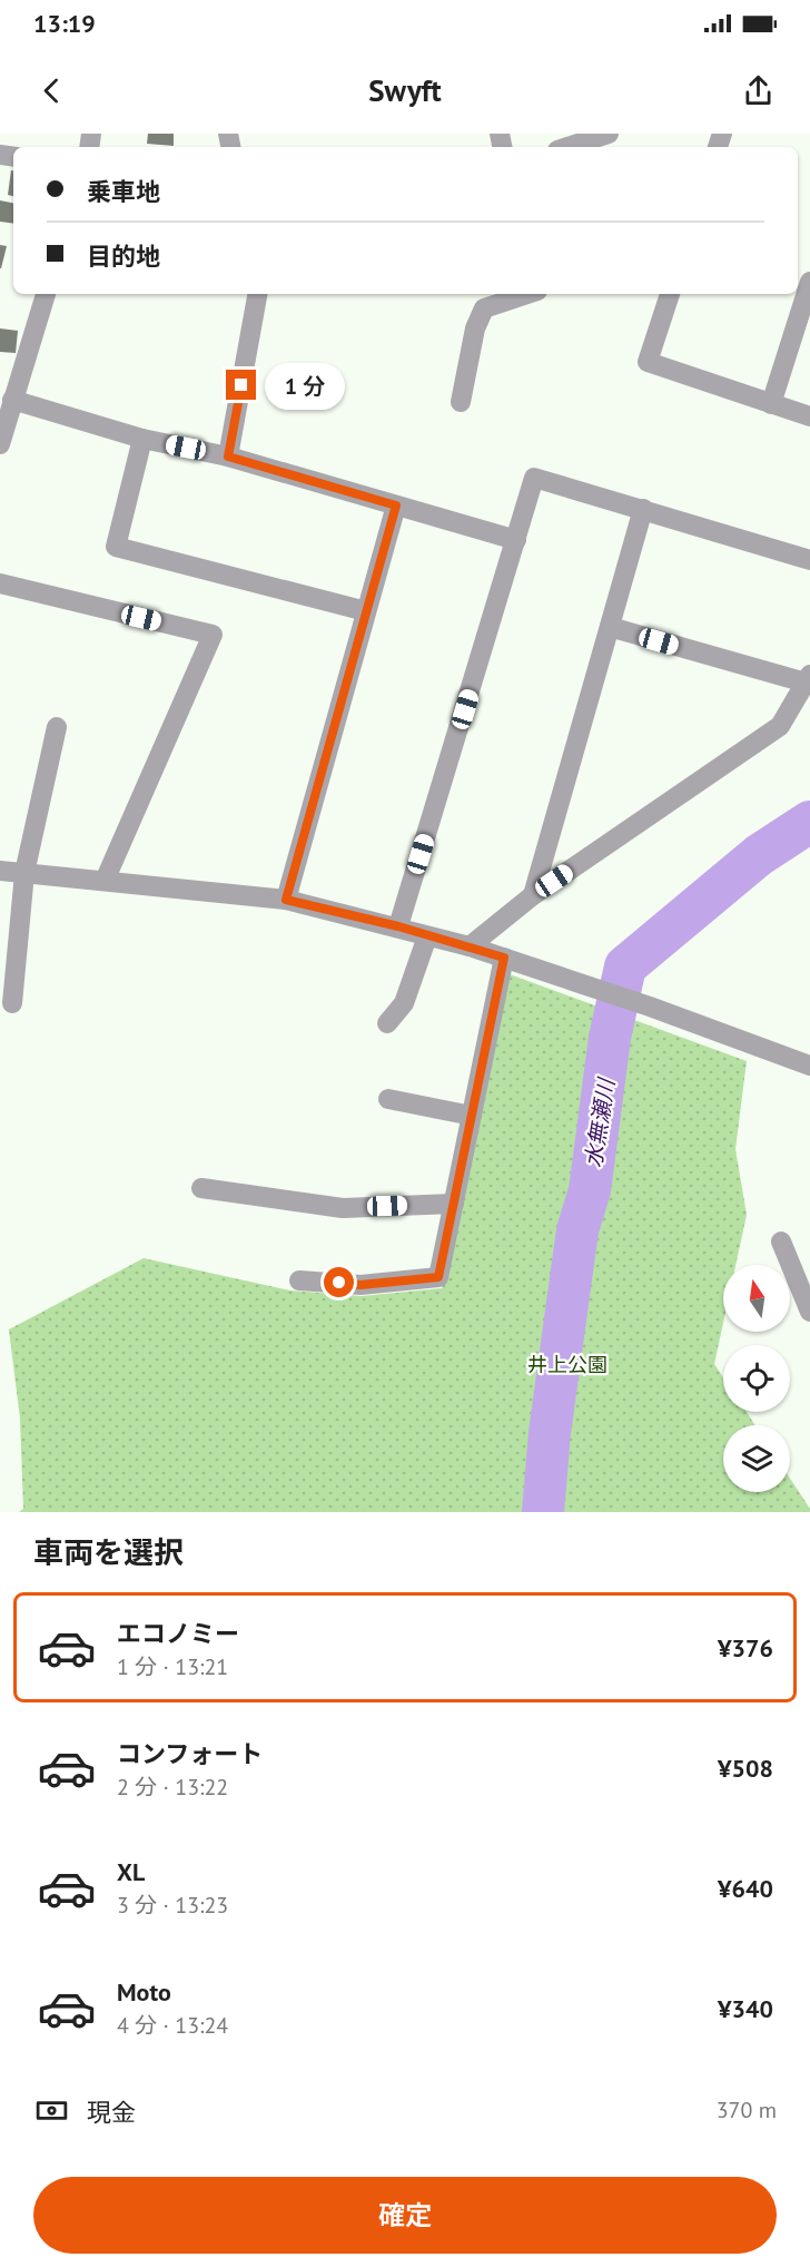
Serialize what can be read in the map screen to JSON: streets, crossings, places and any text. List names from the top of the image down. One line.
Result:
{"water":["水無瀬川"],"parks":["井上公園"],"north":"top","page":{"status":"13:19","header":"Swyft","banner":["乗車地","目的地"],"bubble":"1 分","heading":"車両を選択","list":[{"name":"エコノミー","note":"1 分 · 13:21","value":"¥376"},{"name":"コンフォート","note":"2 分 · 13:22","value":"¥508"},{"name":"XL","note":"3 分 · 13:23","value":"¥640"},{"name":"Moto","note":"4 分 · 13:24","value":"¥340"}],"pay":["現金","370 m"],"buttons":"確定"}}
